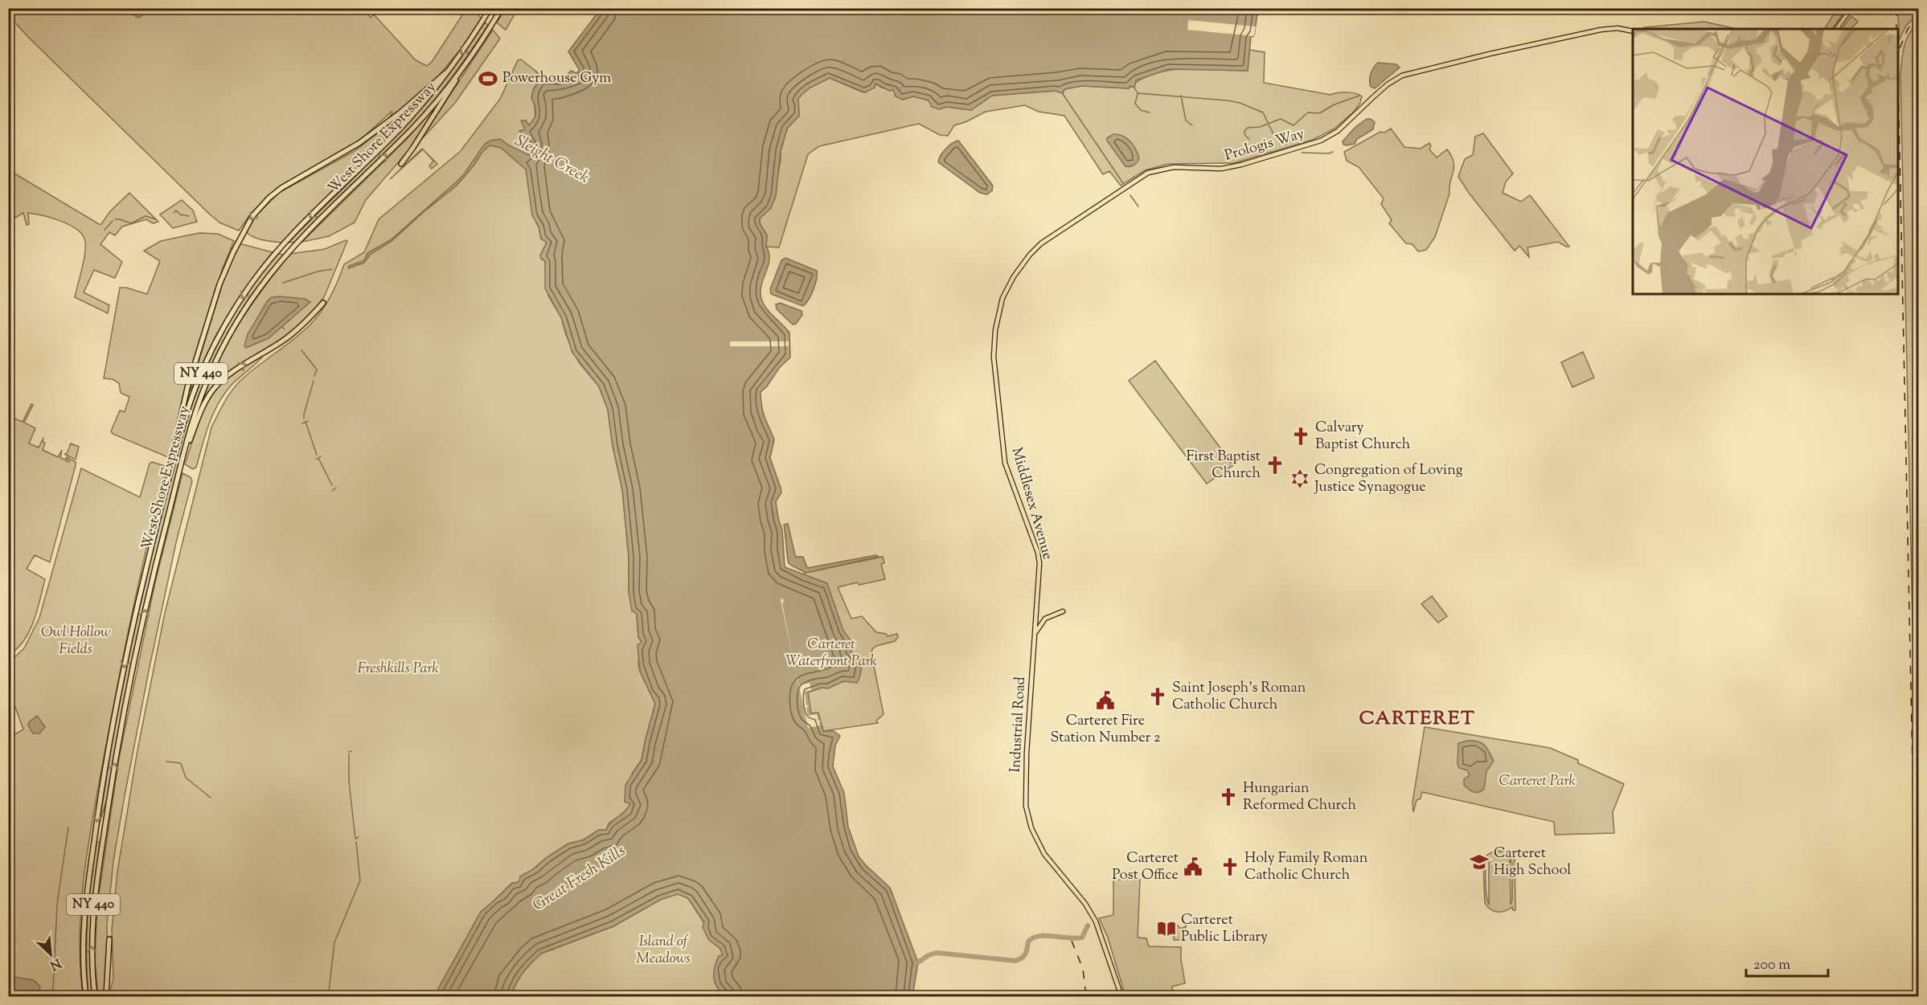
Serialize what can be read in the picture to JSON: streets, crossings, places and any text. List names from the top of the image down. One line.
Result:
{"streets":{"highway":["West Shore Expressway","NY 440"],"main road":["Prologis Way","Middlesex Avenue","Industrial Road"]},"crossings":[["Prologis Way","Middlesex Avenue"],["Middlesex Avenue","Industrial Road"]],"districts":["CARTERET"],"water":["Sleight Creek","Great Fresh Kills"],"parks":["Owl Hollow Fields","Carteret Waterfront Park","Freshkills Park","Carteret Park","Island of Meadows"],"places":{"sports":["Powerhouse Gym"],"church":["Calvary Baptist Church","First Baptist Church","Saint Joseph's Roman Catholic Church","Hungarian Reformed Church","Holy Family Roman Catholic Church"],"synagogue":["Congregation of Loving Justice Synagogue"],"public building":["Carteret Fire Station Number 2","Carteret Post Office"],"school or university":["Carteret High School"],"library":["Carteret Public Library"]},"scale_bar":"200 m","north":"bottom right"}
